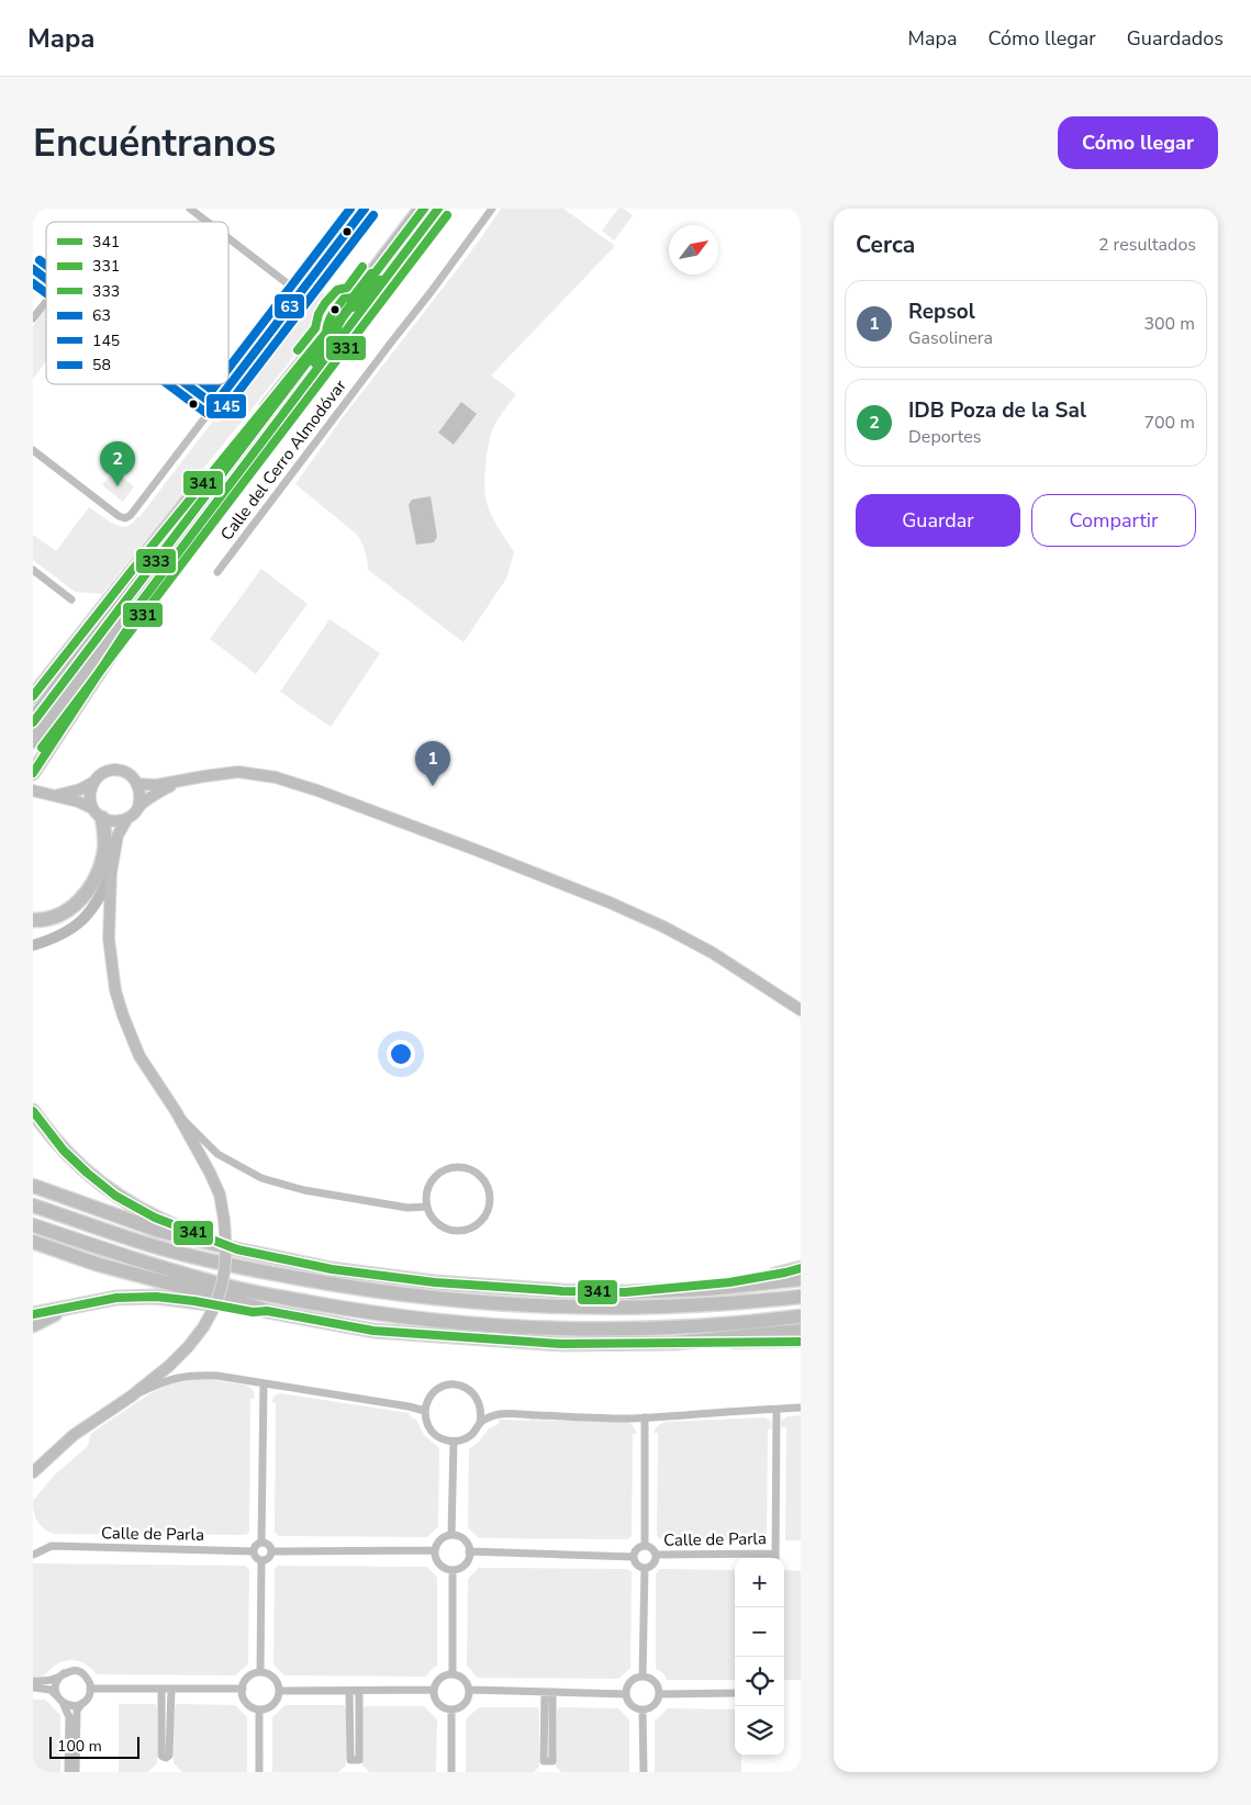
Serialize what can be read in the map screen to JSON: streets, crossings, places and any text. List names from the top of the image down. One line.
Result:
{"streets":{"street":["Calle del Cerro Almodóvar","Calle de Parla"]},"lines":["transit line 341","transit line 333","transit line 63","transit line 58","transit line 331","transit line 145"],"legend":["341","331","333","63","145","58"],"scale_bar":"100 m","north":"top right","page":{"header":"Mapa","nav":["Mapa","Cómo llegar","Guardados"],"buttons":["Cómo llegar",["Guardar","Compartir"]],"title":"Encuéntranos","heading":["Cerca","2 resultados"],"list":[{"mark":"1","name":"Repsol","note":"Gasolinera","value":"300 m"},{"mark":"2","name":"IDB Poza de la Sal","note":"Deportes","value":"700 m"}],"pins":["2","1"],"map_buttons":["+","−"],"scale":"100 m"}}
